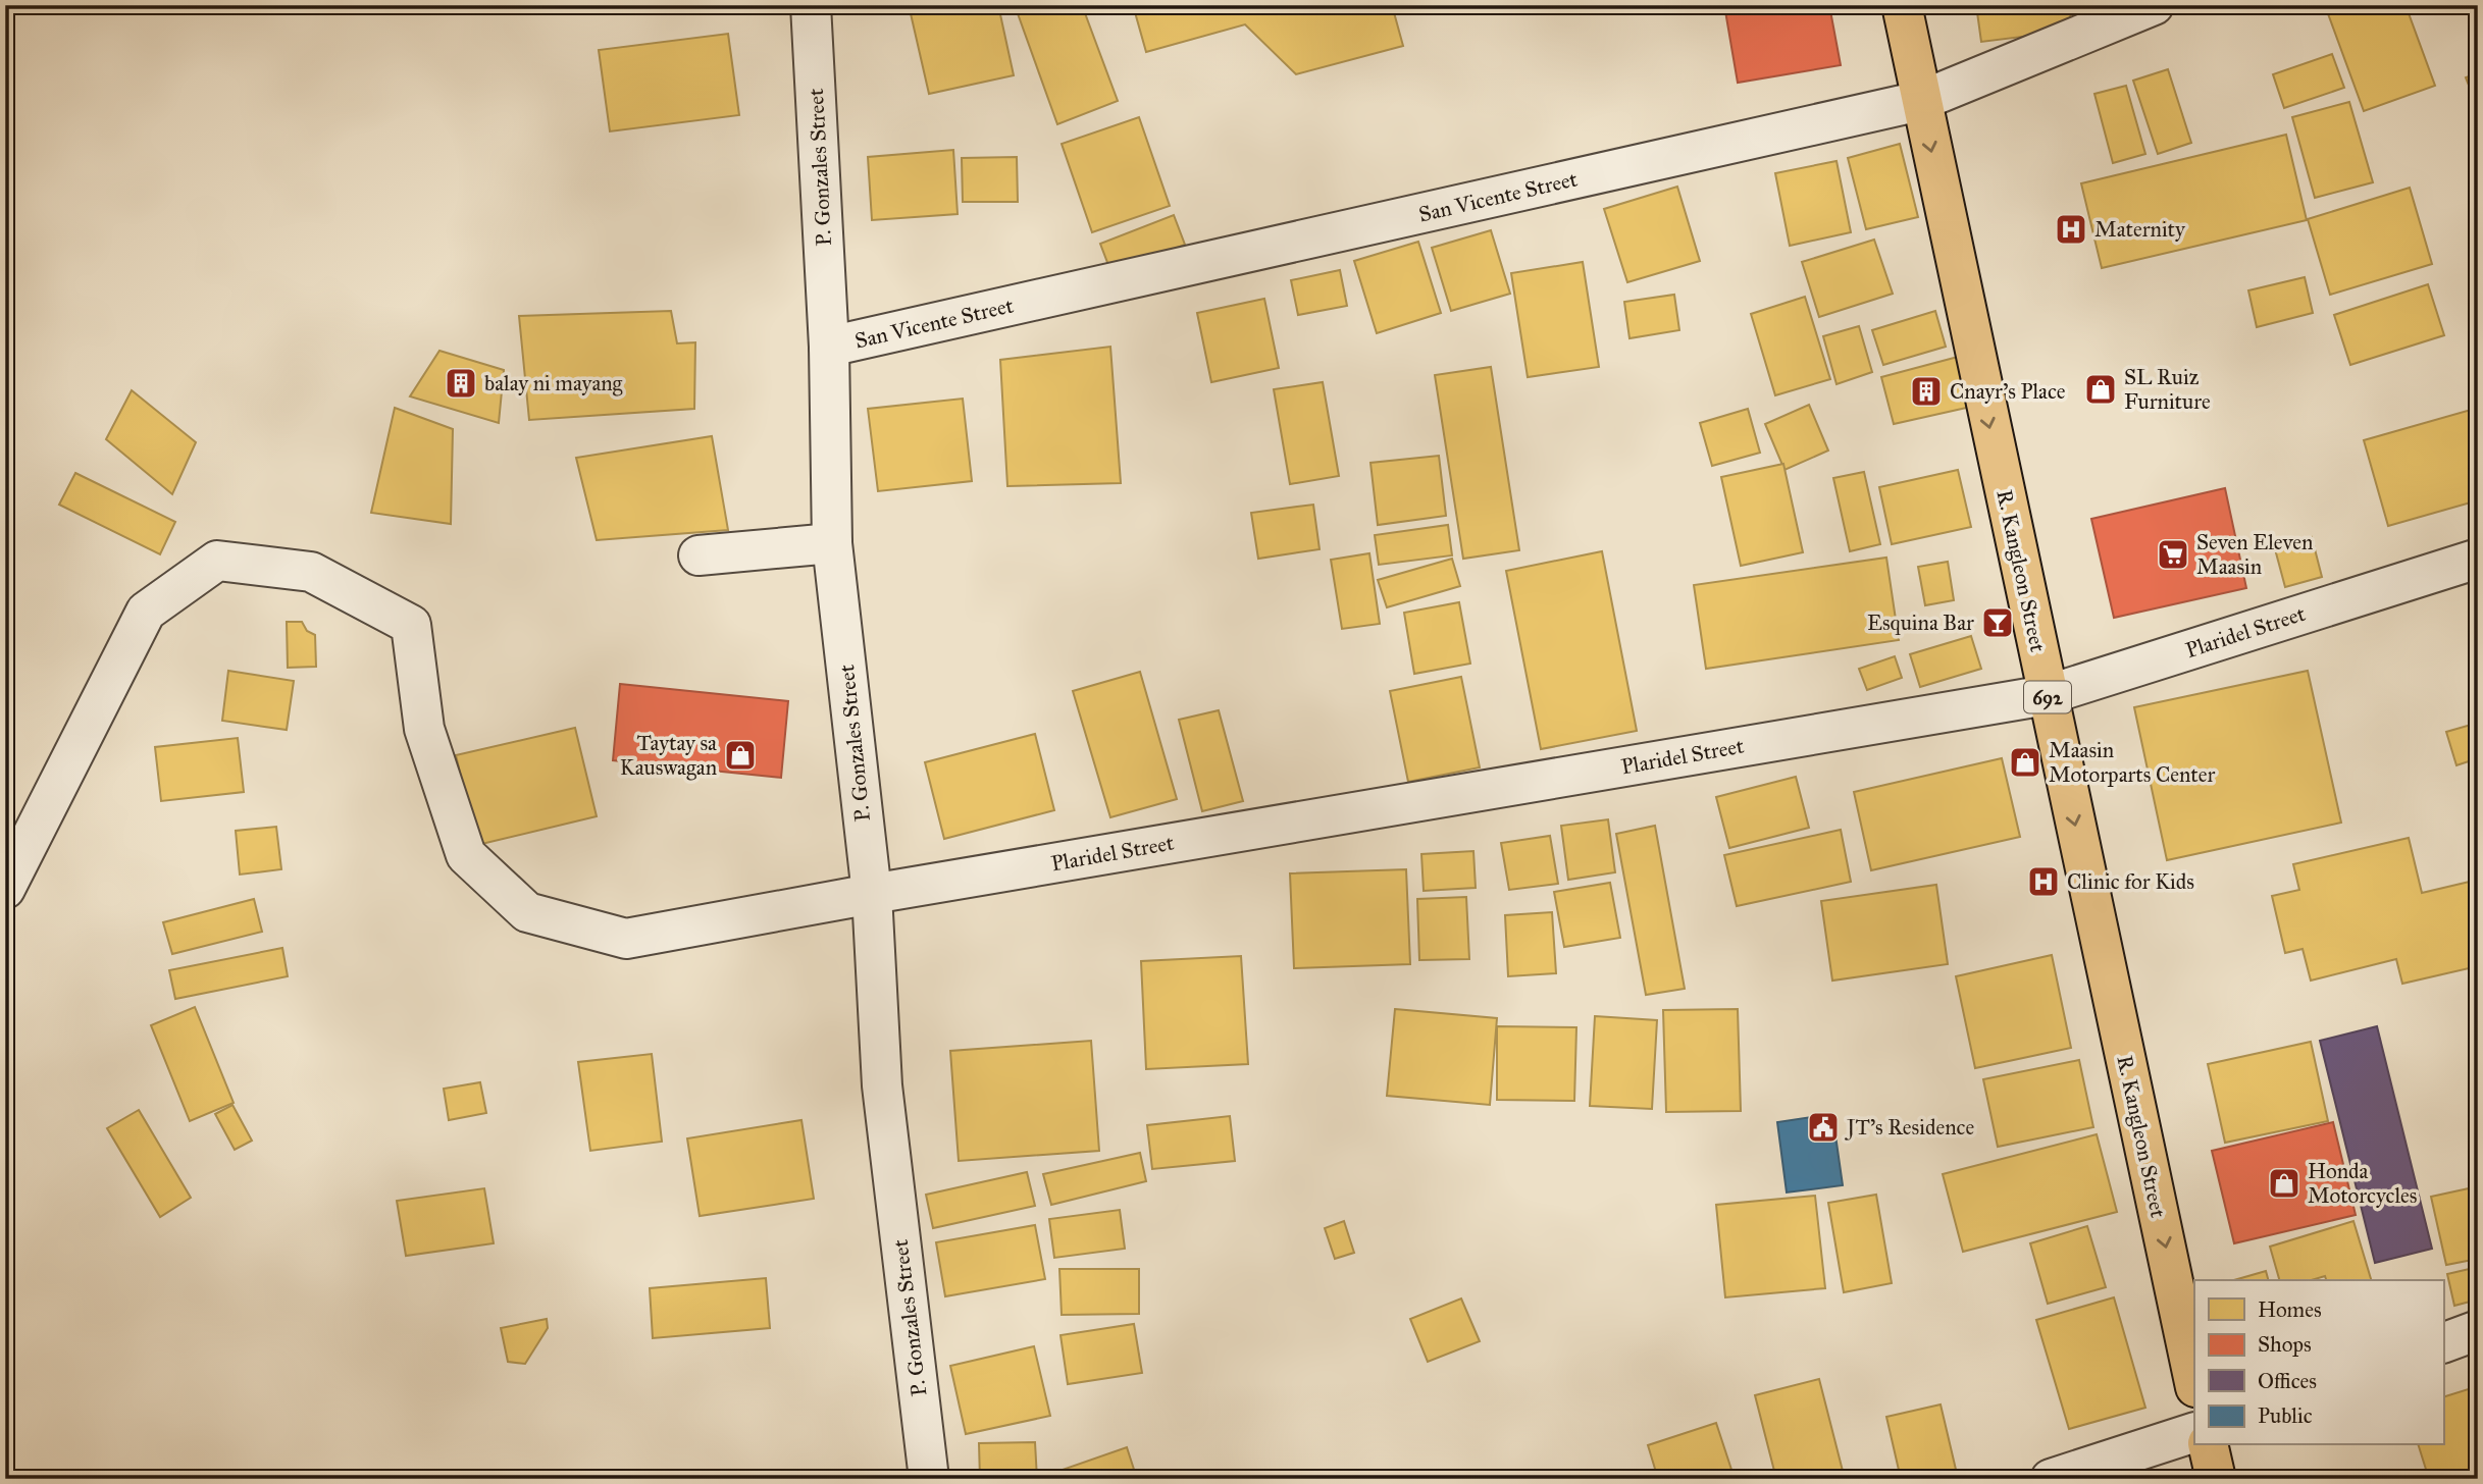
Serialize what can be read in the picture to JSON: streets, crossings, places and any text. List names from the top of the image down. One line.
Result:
{"streets":{"main road":["R. Kangleon Street","692"],"street":["P. Gonzales Street","San Vicente Street","Plaridel Street"]},"crossings":[["P. Gonzales Street","San Vicente Street"],["P. Gonzales Street","Plaridel Street"],["San Vicente Street","R. Kangleon Street"],["R. Kangleon Street","Plaridel Street"]],"one_way":["R. Kangleon Street"],"places":{"hospital":["Maternity","Clinic for Kids"],"building":["balay ni mayang","Cnayr's Place"],"shop":["SL Ruiz Furniture","Taytay sa Kauswagan","Maasin Motorparts Center","Honda Motorcycles"],"supermarket":["Seven Eleven Maasin"],"bar":["Esquina Bar"],"public building":["JT's Residence"]},"legend":["Homes","Shops","Offices","Public"]}
